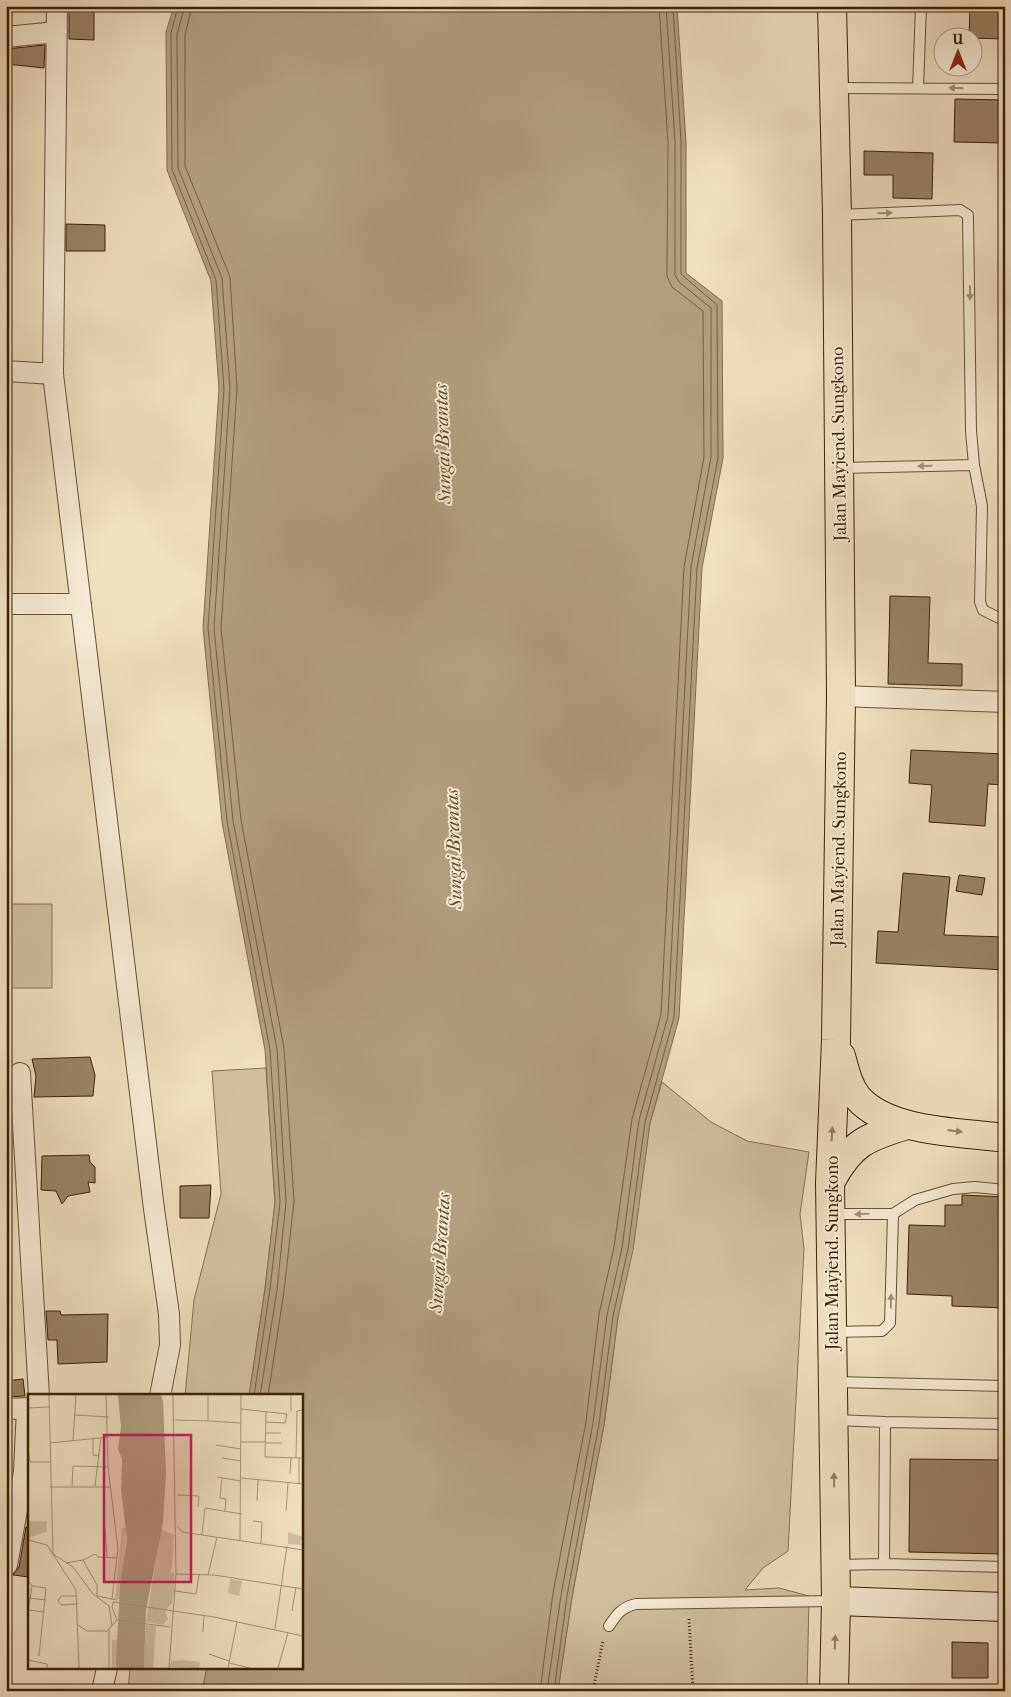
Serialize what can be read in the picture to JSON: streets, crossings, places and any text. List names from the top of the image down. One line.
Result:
{"streets":{"main road":["Jalan Mayjend. Sungkono"]},"water":["Sungai Brantas"],"north":"top"}
